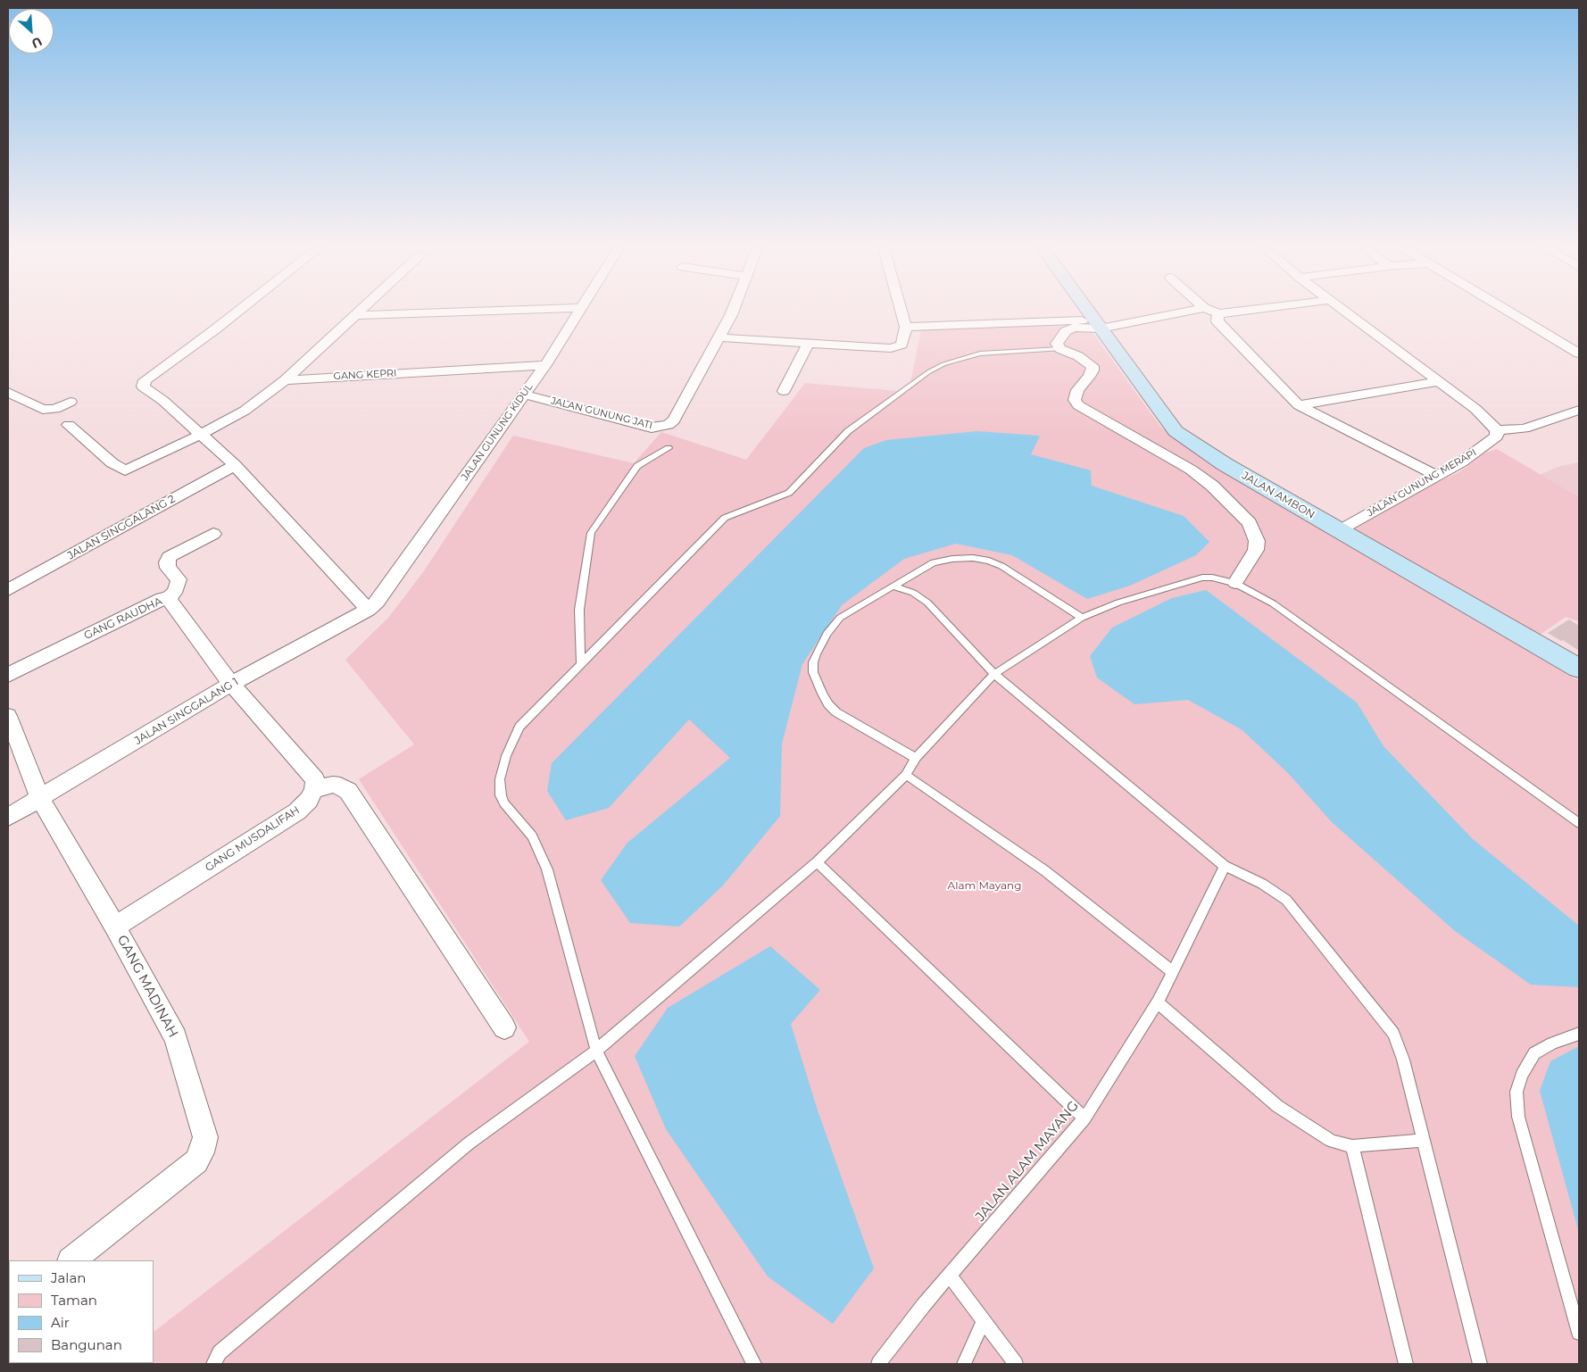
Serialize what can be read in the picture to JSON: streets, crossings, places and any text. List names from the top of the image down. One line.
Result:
{"streets":{"street":["GANG KEPRI","JALAN GUNUNG JATI","JALAN GUNUNG KIDUL","JALAN GUNUNG MERAPI","JALAN AMBON","JALAN SINGGALANG 2","GANG RAUDHA","JALAN SINGGALANG 1","GANG MUSDALIFAH","GANG MADINAH"],"lane":["JALAN ALAM MAYANG"]},"crossings":[["GANG KEPRI","JALAN GUNUNG KIDUL"],["JALAN GUNUNG JATI","JALAN GUNUNG KIDUL"],["JALAN GUNUNG KIDUL","JALAN SINGGALANG 1"],["JALAN GUNUNG MERAPI","JALAN AMBON"],["GANG RAUDHA","JALAN SINGGALANG 1"],["JALAN SINGGALANG 1","GANG MADINAH"],["GANG MUSDALIFAH","GANG MADINAH"]],"parks":["Alam Mayang"],"legend":["Jalan","Taman","Air","Bangunan"],"north":"bottom right"}
